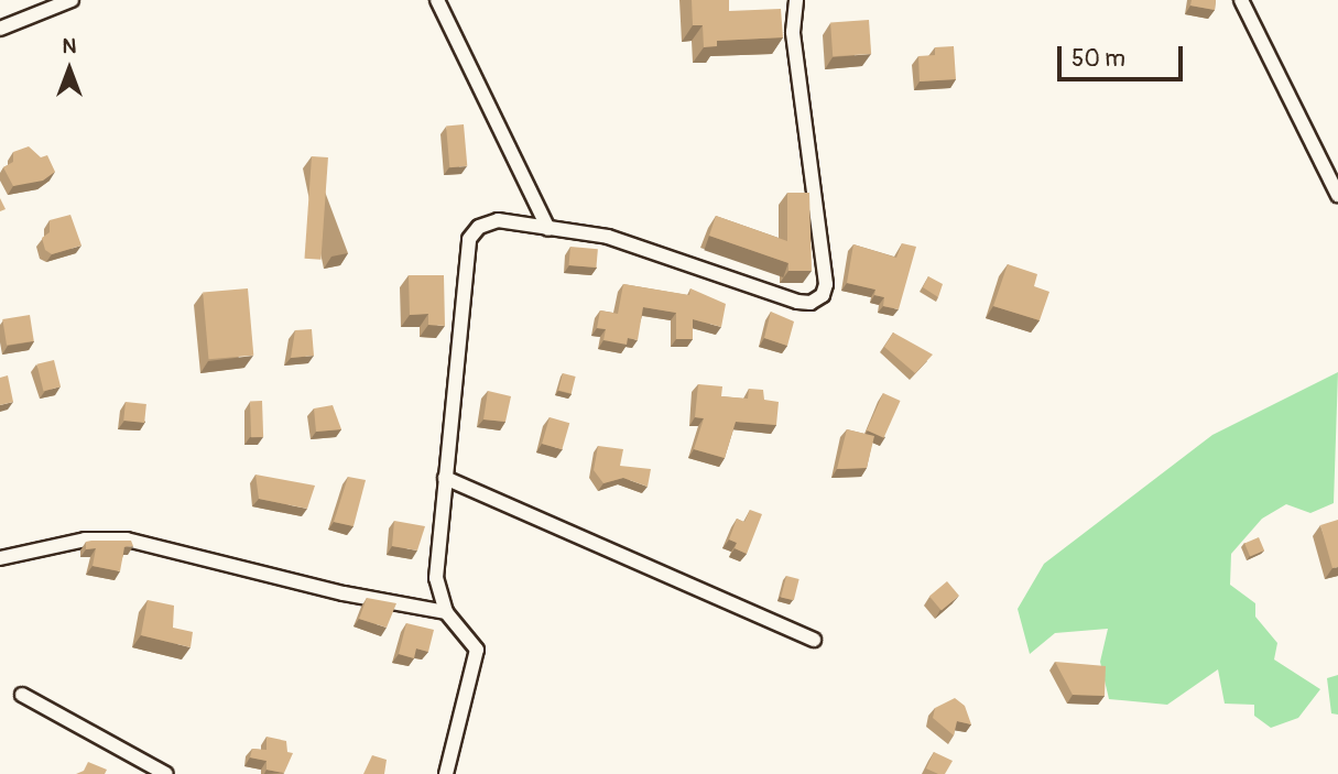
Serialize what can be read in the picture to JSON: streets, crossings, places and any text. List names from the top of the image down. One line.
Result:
{"scale_bar":"50 m","north":"top"}
